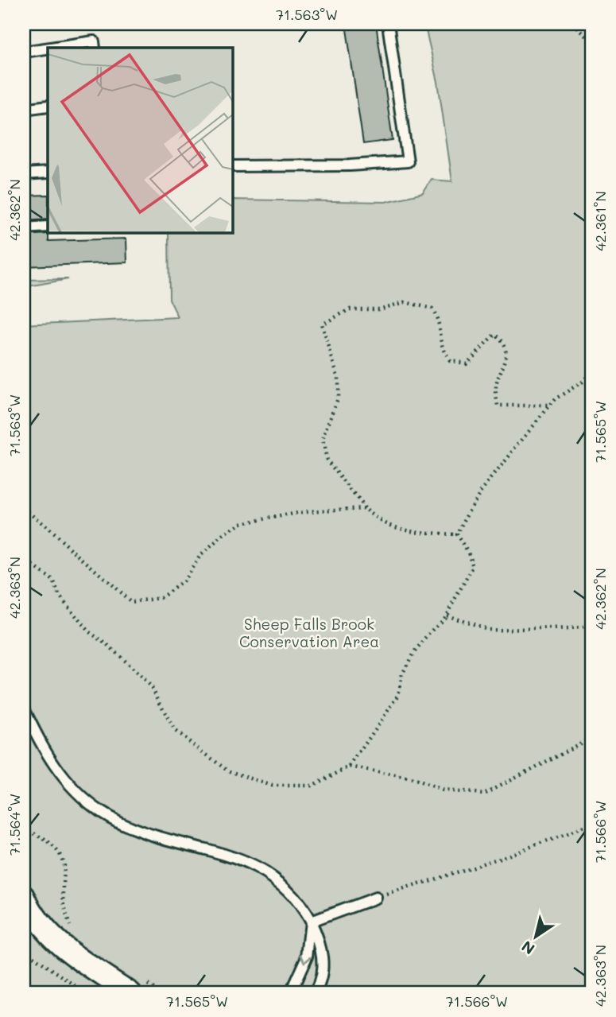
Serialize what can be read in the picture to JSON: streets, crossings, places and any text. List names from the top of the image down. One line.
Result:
{"parks":["Sheep Falls Brook Conservation Area"],"north":"bottom left","coordinates":["71.563°W","42.362°N","42.361°N","71.565°W","42.363°N","71.564°W","71.566°W"]}
